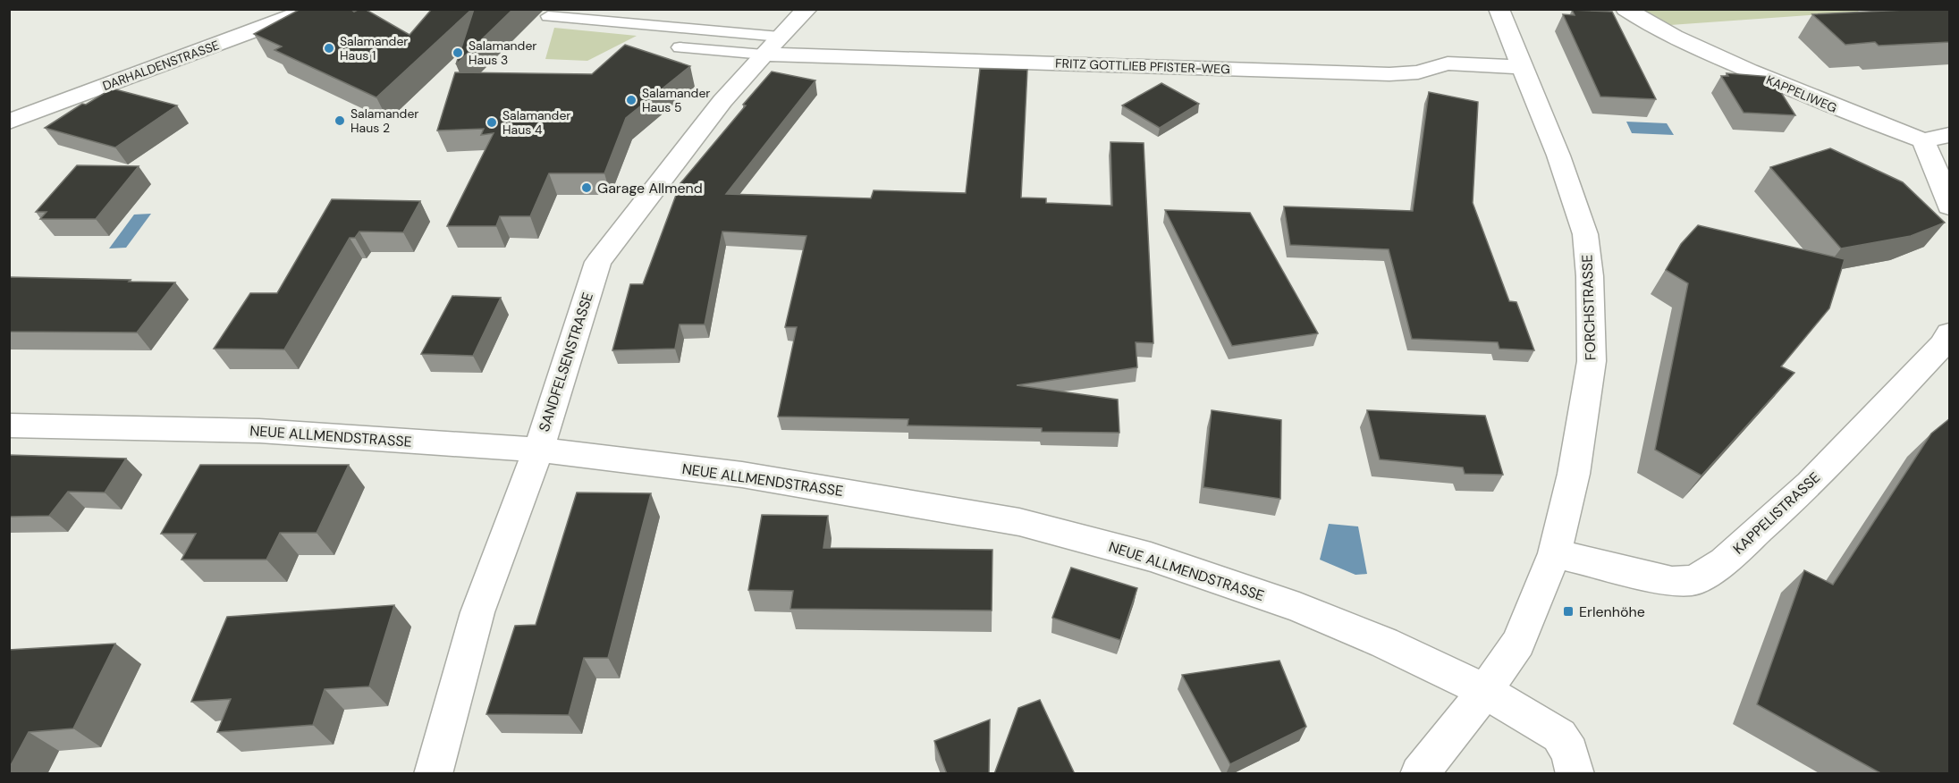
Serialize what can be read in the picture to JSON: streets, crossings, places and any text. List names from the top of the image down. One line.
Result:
{"streets":{"street":["DARHALDENSTRASSE","FRITZ GOTTLIEB PFISTER-WEG","KAPPELIWEG","FORCHSTRASSE","SANDFELSENSTRASSE","NEUE ALLMENDSTRASSE","KAPPELISTRASSE"]},"crossings":[["FRITZ GOTTLIEB PFISTER-WEG","FORCHSTRASSE"],["FRITZ GOTTLIEB PFISTER-WEG","SANDFELSENSTRASSE"],["FORCHSTRASSE","NEUE ALLMENDSTRASSE"],["FORCHSTRASSE","KAPPELISTRASSE"],["SANDFELSENSTRASSE","NEUE ALLMENDSTRASSE"]],"places":{"other":["Salamander Haus 1","Salamander Haus 3","Salamander Haus 5","Salamander Haus 2","Salamander Haus 4","Garage Allmend"],"transit":["Erlenhöhe"]}}
